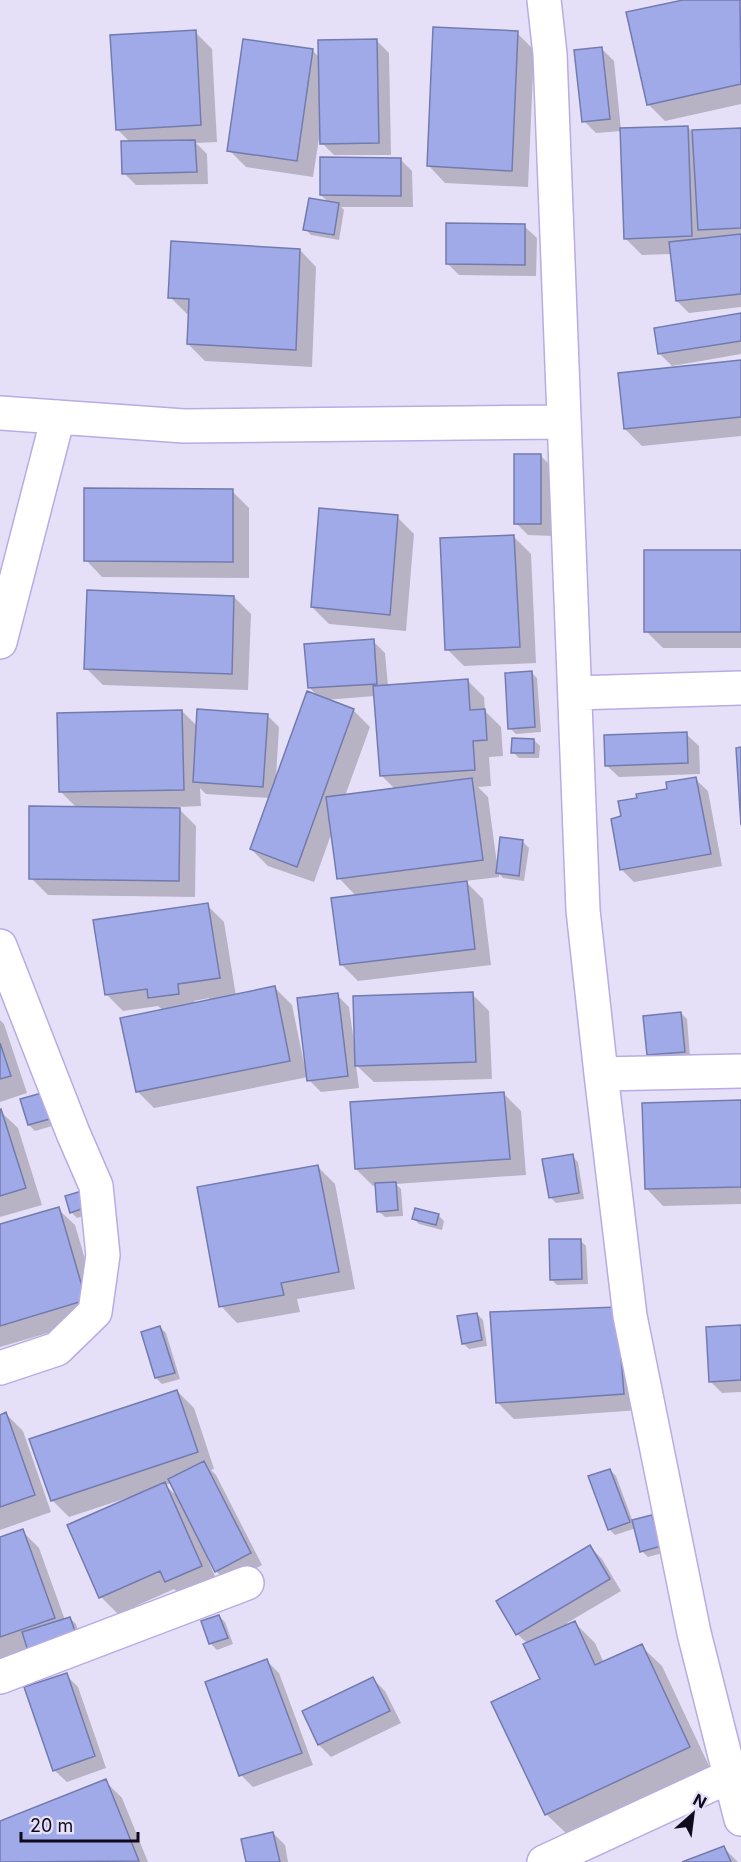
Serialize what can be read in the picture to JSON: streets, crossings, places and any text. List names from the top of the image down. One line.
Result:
{"scale_bar":"20 m","north":"top right"}
